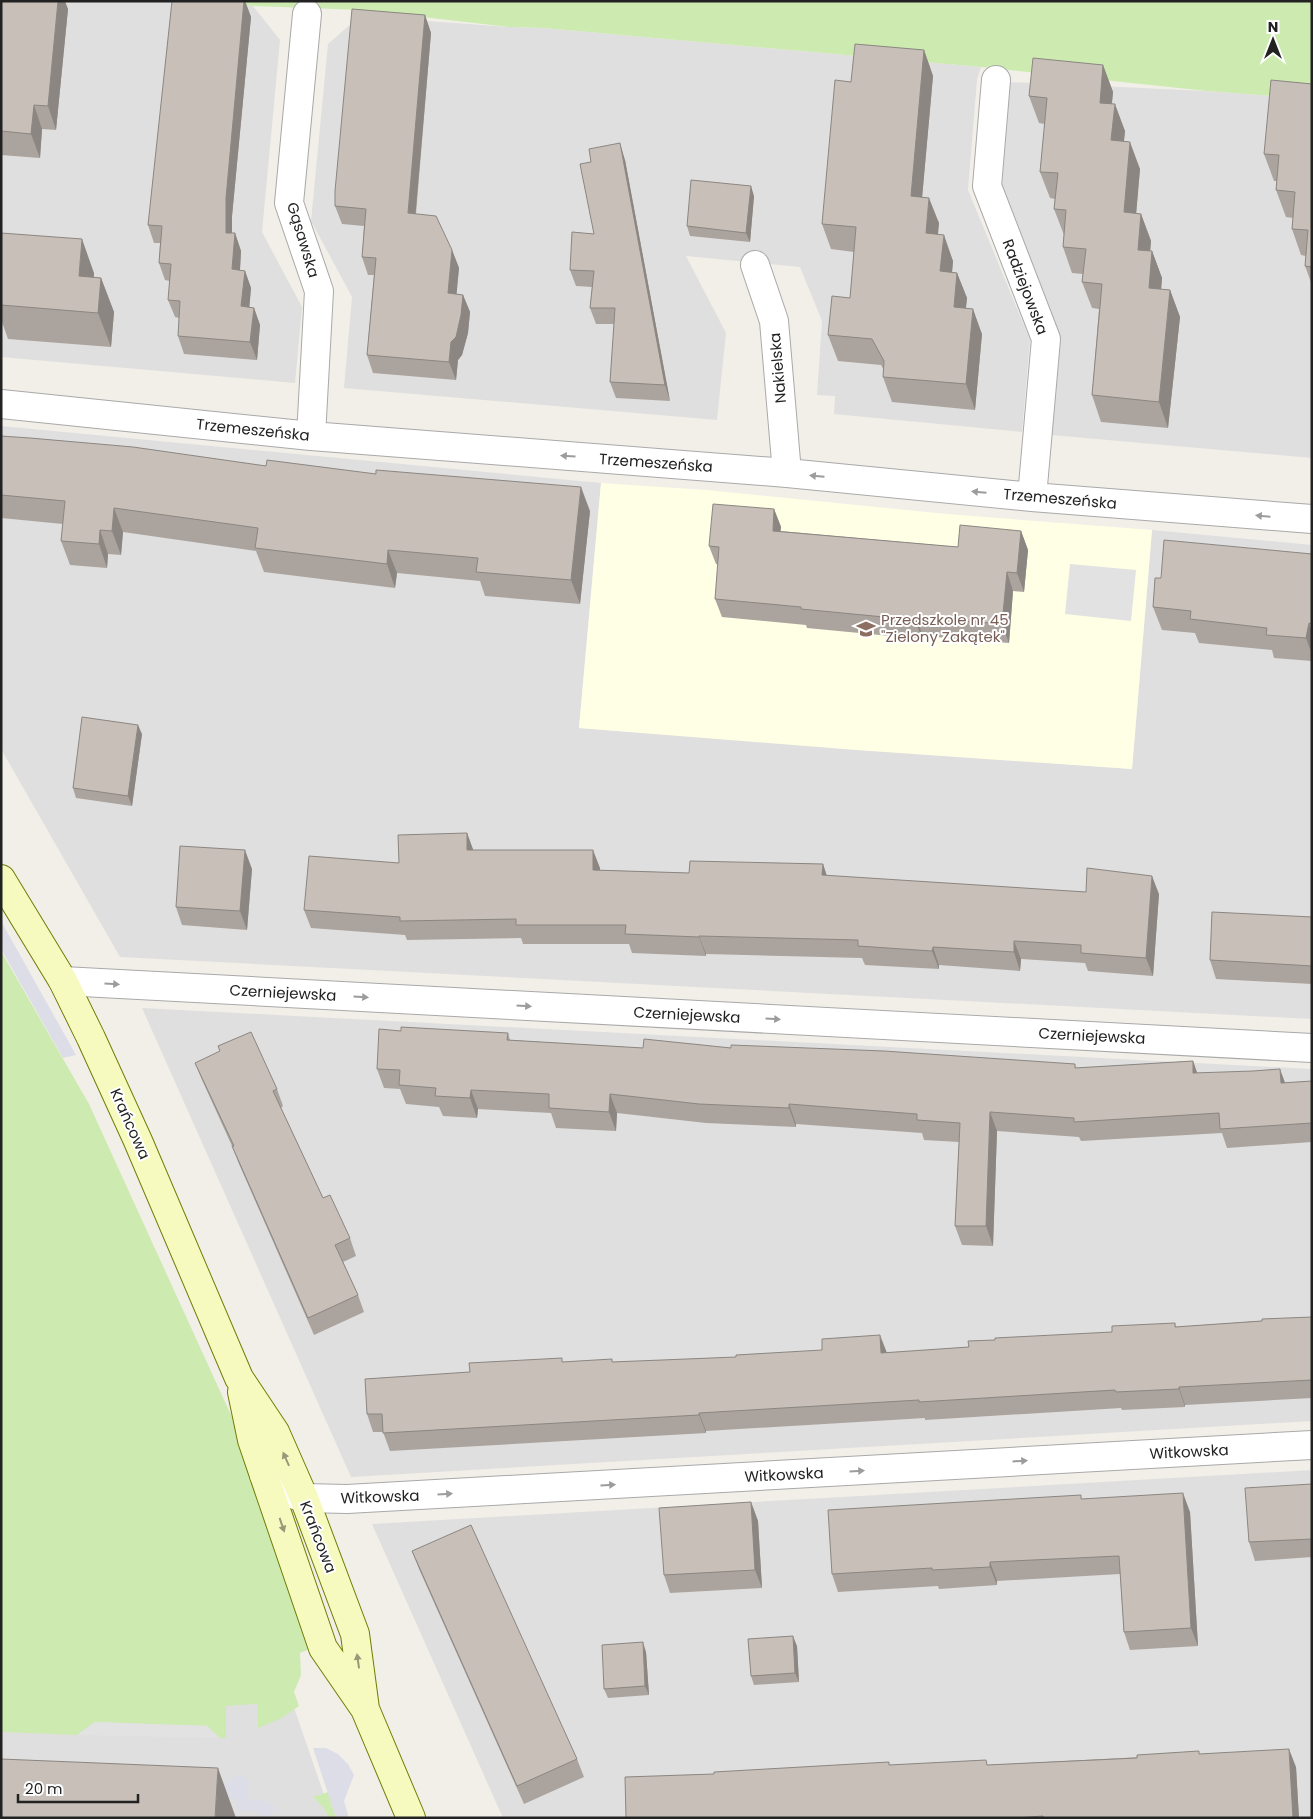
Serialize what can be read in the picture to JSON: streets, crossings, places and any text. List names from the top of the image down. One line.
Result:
{"streets":{"street":["Gąsawska","Radziejowska","Nakielska","Trzemeszeńska","Czerniejewska","Krańcowa","Witkowska"]},"crossings":[["Gąsawska","Trzemeszeńska"],["Radziejowska","Trzemeszeńska"],["Nakielska","Trzemeszeńska"],["Czerniejewska","Krańcowa"],["Krańcowa","Witkowska"]],"one_way":["Trzemeszeńska","Czerniejewska","Witkowska"],"places":{"school or university":["Przedszkole nr 45 \"Zielony Zakątek\""]},"scale_bar":"20 m","north":"top"}
